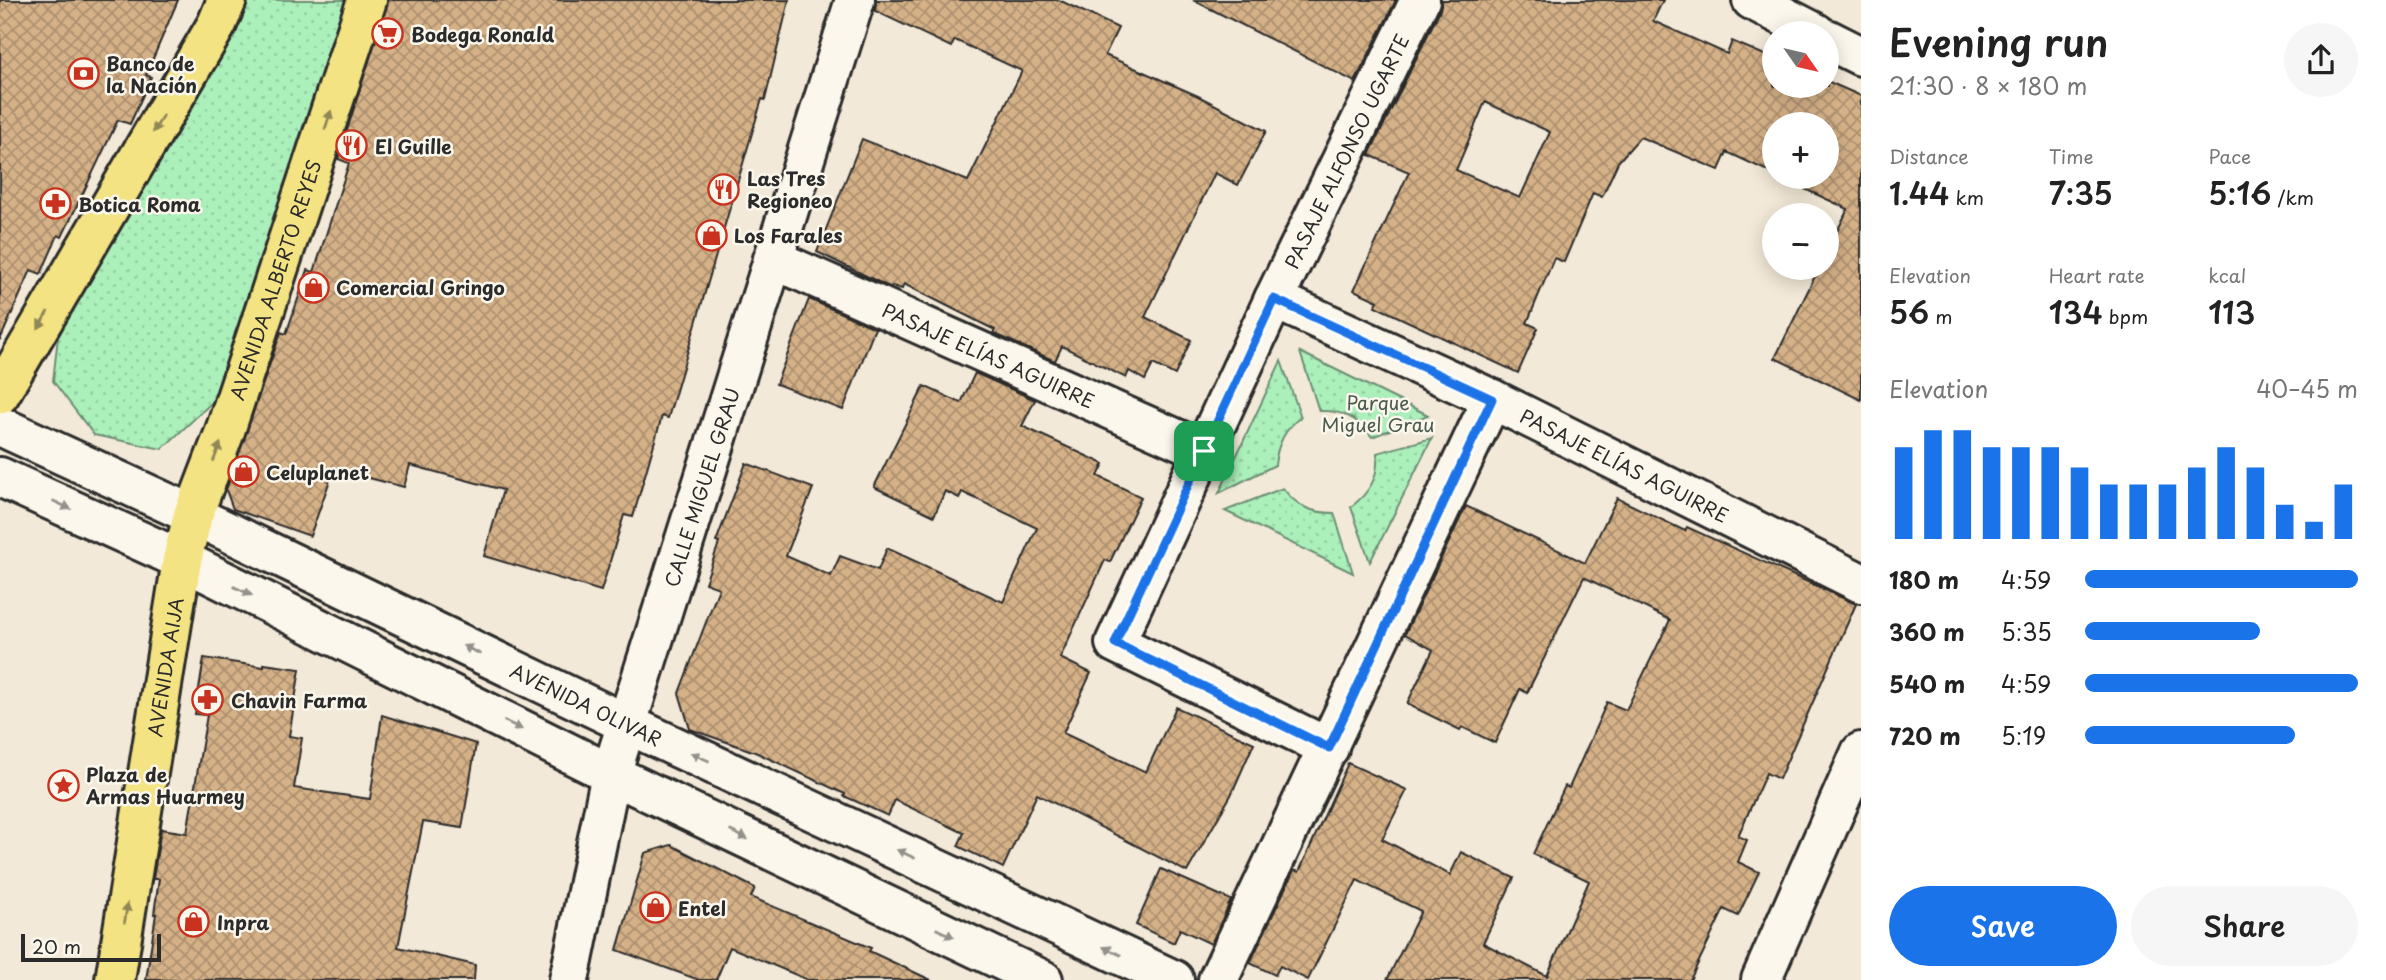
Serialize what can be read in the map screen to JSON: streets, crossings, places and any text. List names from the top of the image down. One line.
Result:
{"streets":{"main road":["AVENIDA ALBERTO REYES","AVENIDA AIJA"],"street":["PASAJE ALFONSO UGARTE","PASAJE ELÍAS AGUIRRE","CALLE MIGUEL GRAU","AVENIDA OLIVAR"]},"crossings":[["PASAJE ALFONSO UGARTE","PASAJE ELÍAS AGUIRRE"],["AVENIDA ALBERTO REYES","AVENIDA AIJA"],["AVENIDA ALBERTO REYES","AVENIDA OLIVAR"],["PASAJE ELÍAS AGUIRRE","CALLE MIGUEL GRAU"],["CALLE MIGUEL GRAU","AVENIDA OLIVAR"]],"one_way":["AVENIDA AIJA"],"parks":["Parque Miguel Grau"],"places":{"supermarket":["Bodega Ronald"],"bank":["Banco de la Nación"],"restaurant":["El Guille","Las Tres Regioneo"],"pharmacy":["Botica Roma","Chavin Farma"],"shop":["Los Farales","Comercial Gringo","Celuplanet","Entel","Inpra"],"place":["Plaza de Armas Huarmey"]},"scale_bar":"20 m","north":"bottom right","page":{"heading":["Evening run","21:30 · 8 × 180 m"],"map_buttons":["+","−"],"stats":[["Distance","1.44 km"],["Time","7:35"],["Pace","5:16 /km"],["Elevation","56 m"],["Heart rate","134 bpm"],["kcal","113"]],"chart":["Elevation","40–45 m"],"list":[{"name":"180 m","note":"4:59"},{"name":"360 m","note":"5:35"},{"name":"540 m","note":"4:59"},{"name":"720 m","note":"5:19"}],"buttons":["Save","Share"],"scale":"20 m"}}
